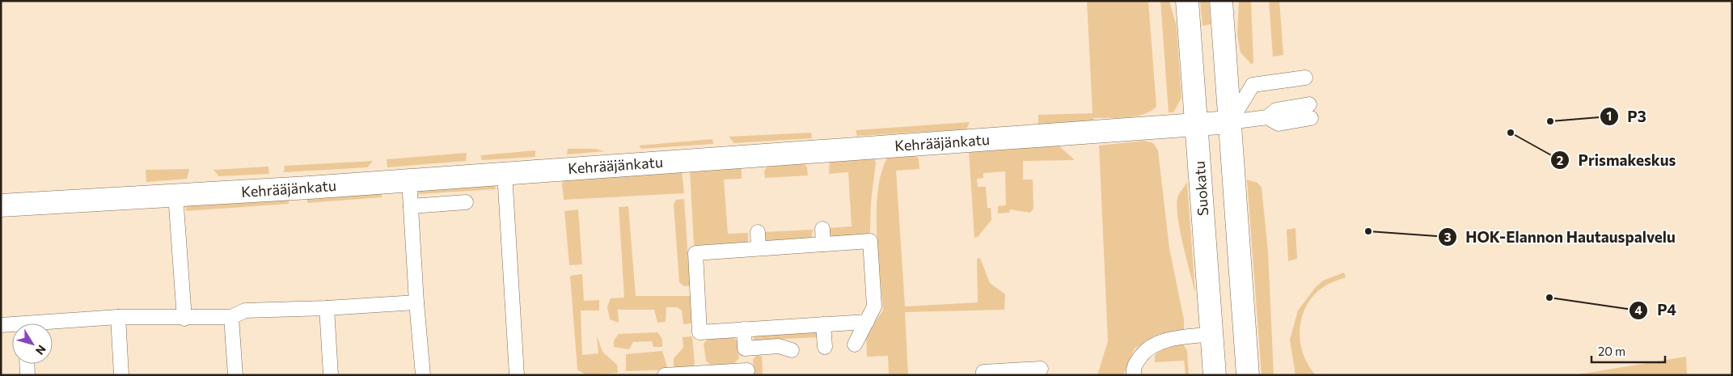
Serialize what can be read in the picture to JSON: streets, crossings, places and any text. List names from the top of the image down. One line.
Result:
{"streets":{"street":["Kehrääjänkatu","Suokatu"]},"crossings":[["Kehrääjänkatu","Suokatu"]],"places":["P3","Prismakeskus","HOK-Elannon Hautauspalvelu","P4"],"scale_bar":"20 m","north":"bottom right"}
